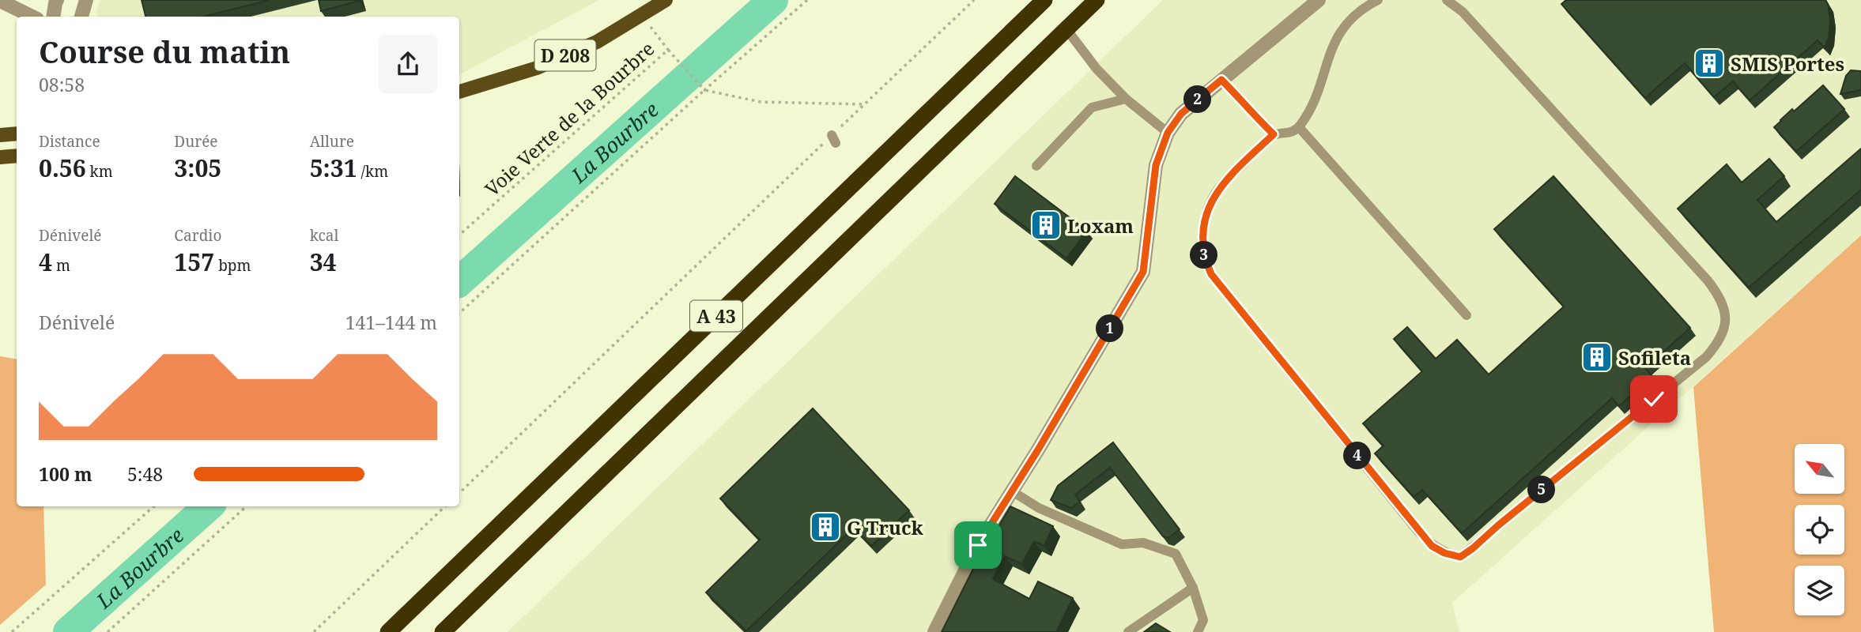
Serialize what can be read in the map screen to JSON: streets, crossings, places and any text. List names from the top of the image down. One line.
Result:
{"streets":{"highway":["A 43"],"main road":["D 208"],"path":["Voie Verte de la Bourbre"]},"water":["La Bourbre"],"places":{"building":["SMIS Portes","Loxam","Sofileta","G Truck"]},"north":"top left","page":{"heading":["Course du matin","08:58"],"pins":["2","3","1","4","5"],"stats":[["Distance","0.56 km"],["Durée","3:05"],["Allure","5:31 /km"],["Dénivelé","4 m"],["Cardio","157 bpm"],["kcal","34"]],"chart":["Dénivelé","141–144 m"],"list":[{"name":"100 m","note":"5:48"}]}}
